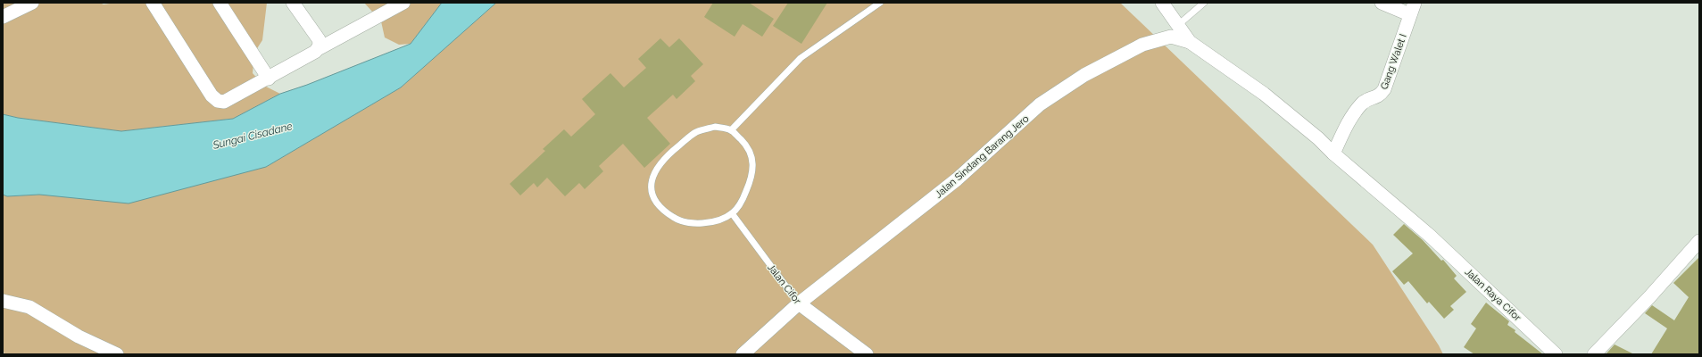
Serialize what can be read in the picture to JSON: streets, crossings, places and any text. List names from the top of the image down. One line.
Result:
{"streets":{"street":["Gang Walet I","Jalan Sindang Barang Jero","Jalan Cifor","Jalan Raya Cifor"]},"crossings":[["Gang Walet I","Jalan Raya Cifor"],["Jalan Sindang Barang Jero","Jalan Cifor"],["Jalan Sindang Barang Jero","Jalan Raya Cifor"]],"water":["Sungai Cisadane"]}
